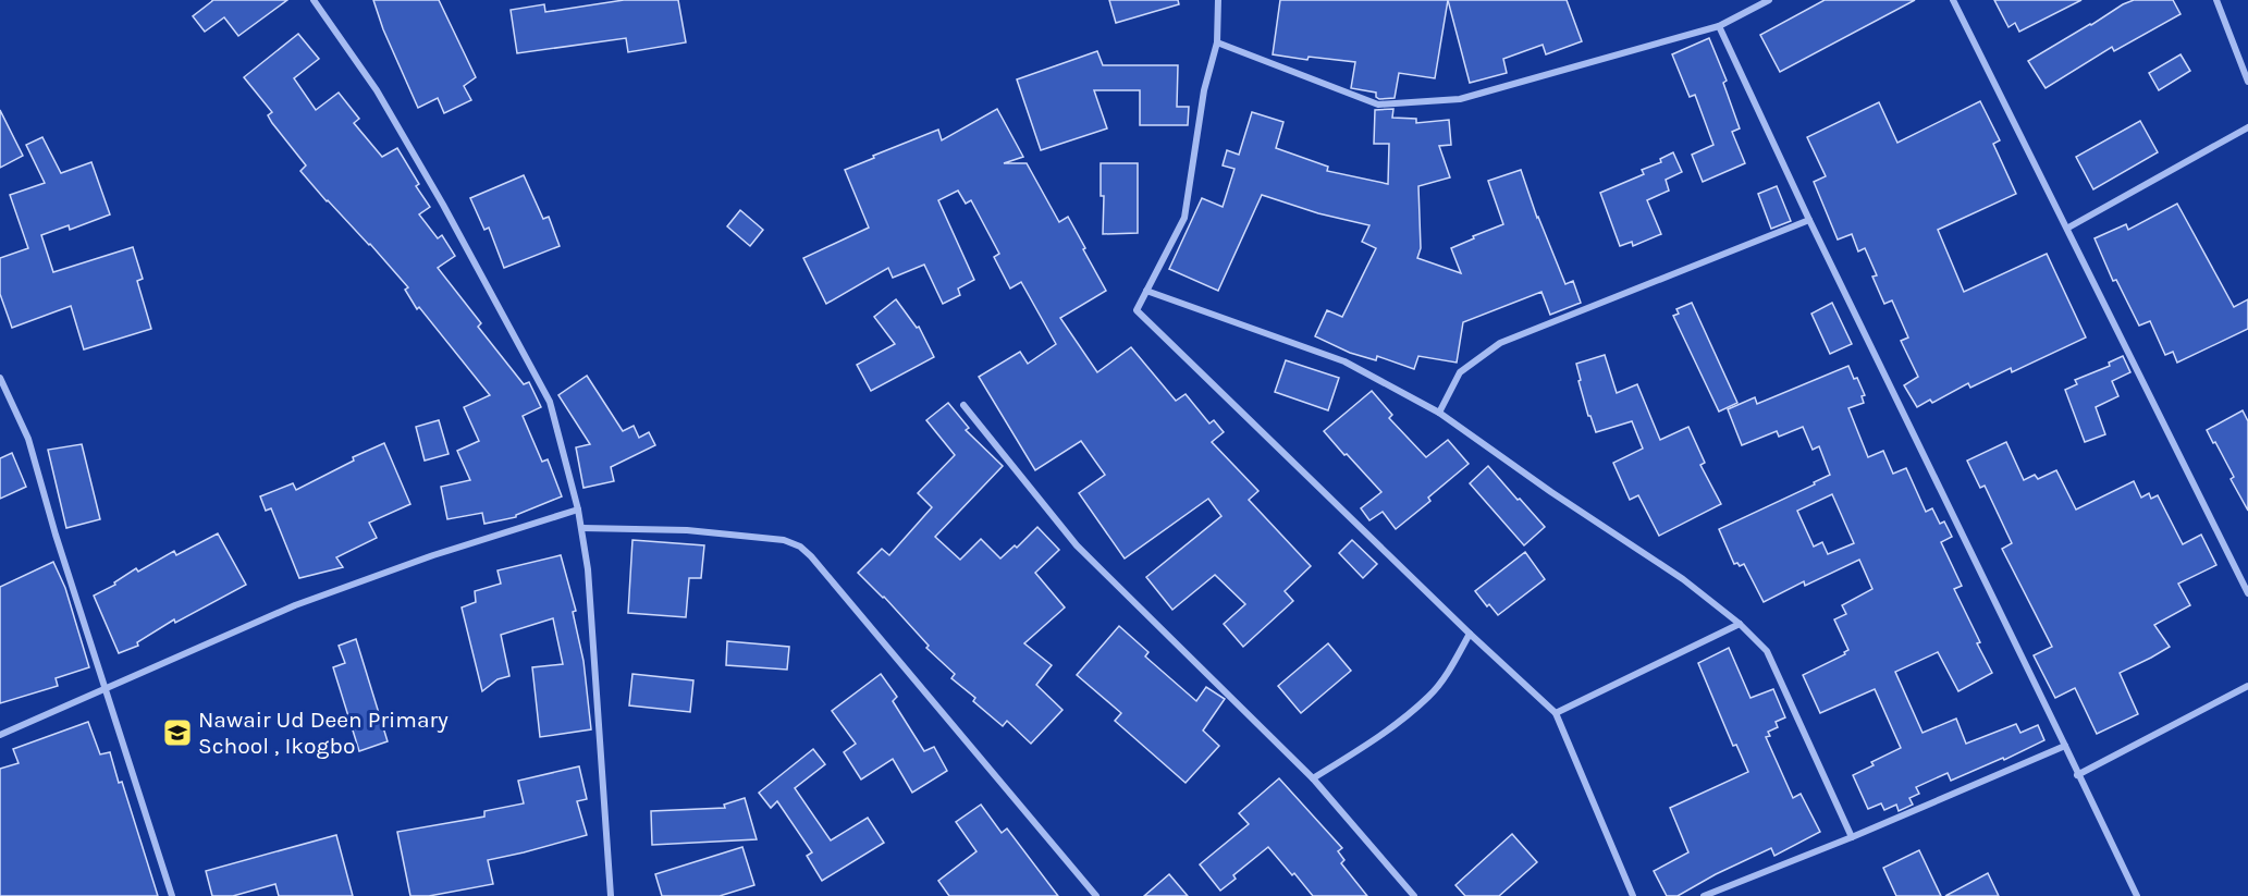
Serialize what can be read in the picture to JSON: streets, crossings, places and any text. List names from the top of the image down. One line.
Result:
{"places":{"school or university":["Nawair Ud Deen Primary School , Ikogbo"]}}
